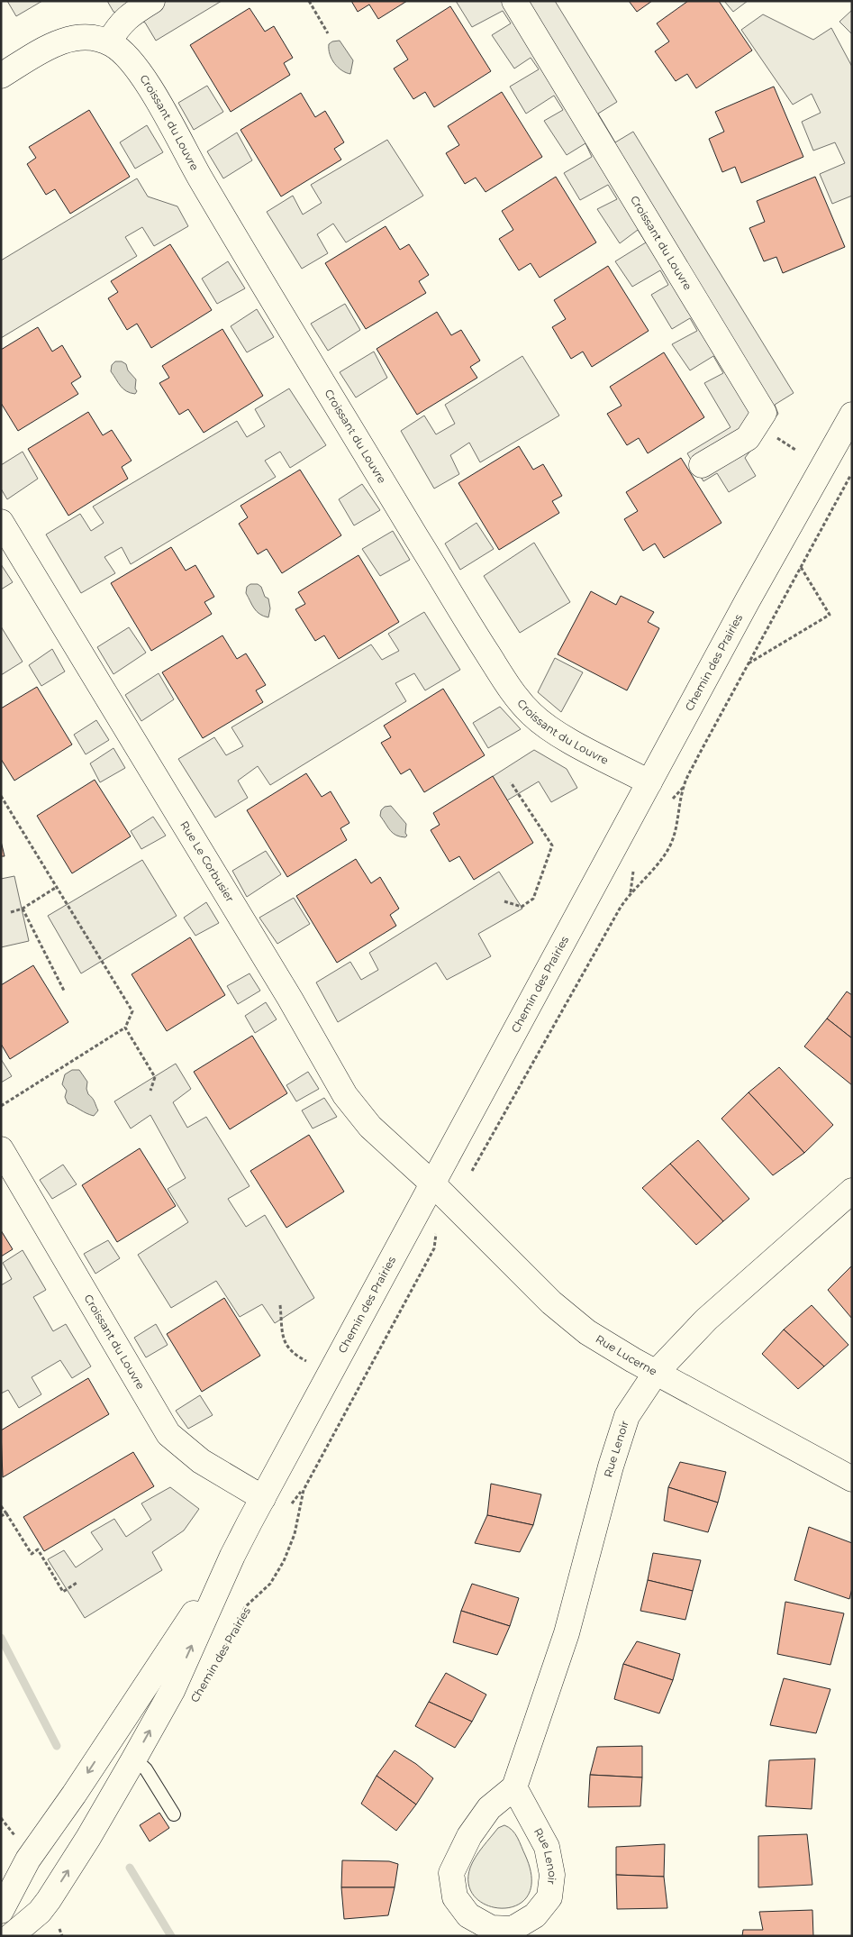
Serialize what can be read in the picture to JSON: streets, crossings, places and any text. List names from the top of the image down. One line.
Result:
{"streets":{"street":["Croissant du Louvre","Chemin des Prairies","Rue Le Corbusier","Rue Lucerne","Rue Lenoir"]},"crossings":[["Croissant du Louvre","Chemin des Prairies"],["Chemin des Prairies","Rue Le Corbusier"],["Chemin des Prairies","Rue Lucerne"],["Rue Le Corbusier","Rue Lucerne"],["Rue Lucerne","Rue Lenoir"]]}
